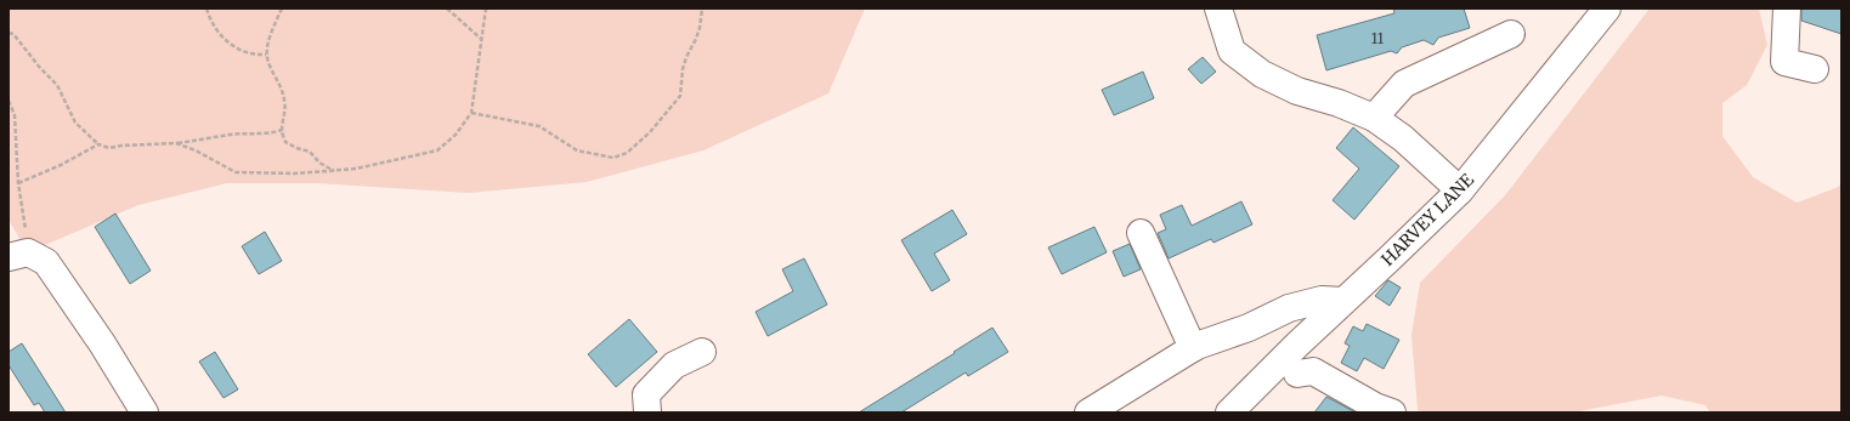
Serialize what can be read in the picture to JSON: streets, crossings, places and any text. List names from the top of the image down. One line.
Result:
{"streets":{"street":["HARVEY LANE"]},"house_numbers":["11"]}
